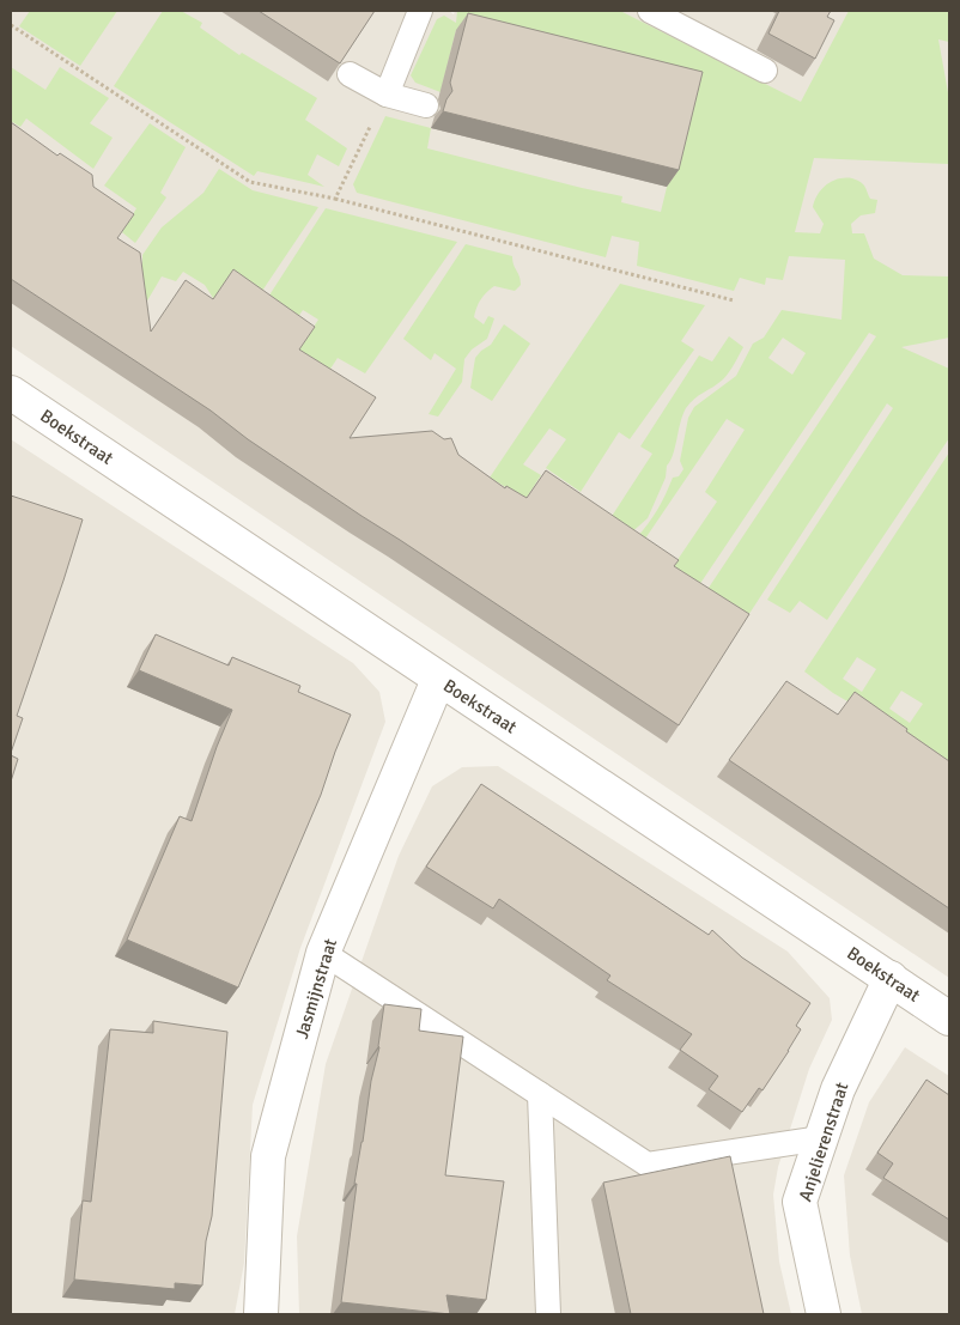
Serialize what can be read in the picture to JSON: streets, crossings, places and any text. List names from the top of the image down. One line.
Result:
{"streets":{"street":["Boekstraat","Jasmijnstraat","Anjelierenstraat"]},"crossings":[["Boekstraat","Jasmijnstraat"],["Boekstraat","Anjelierenstraat"]]}
